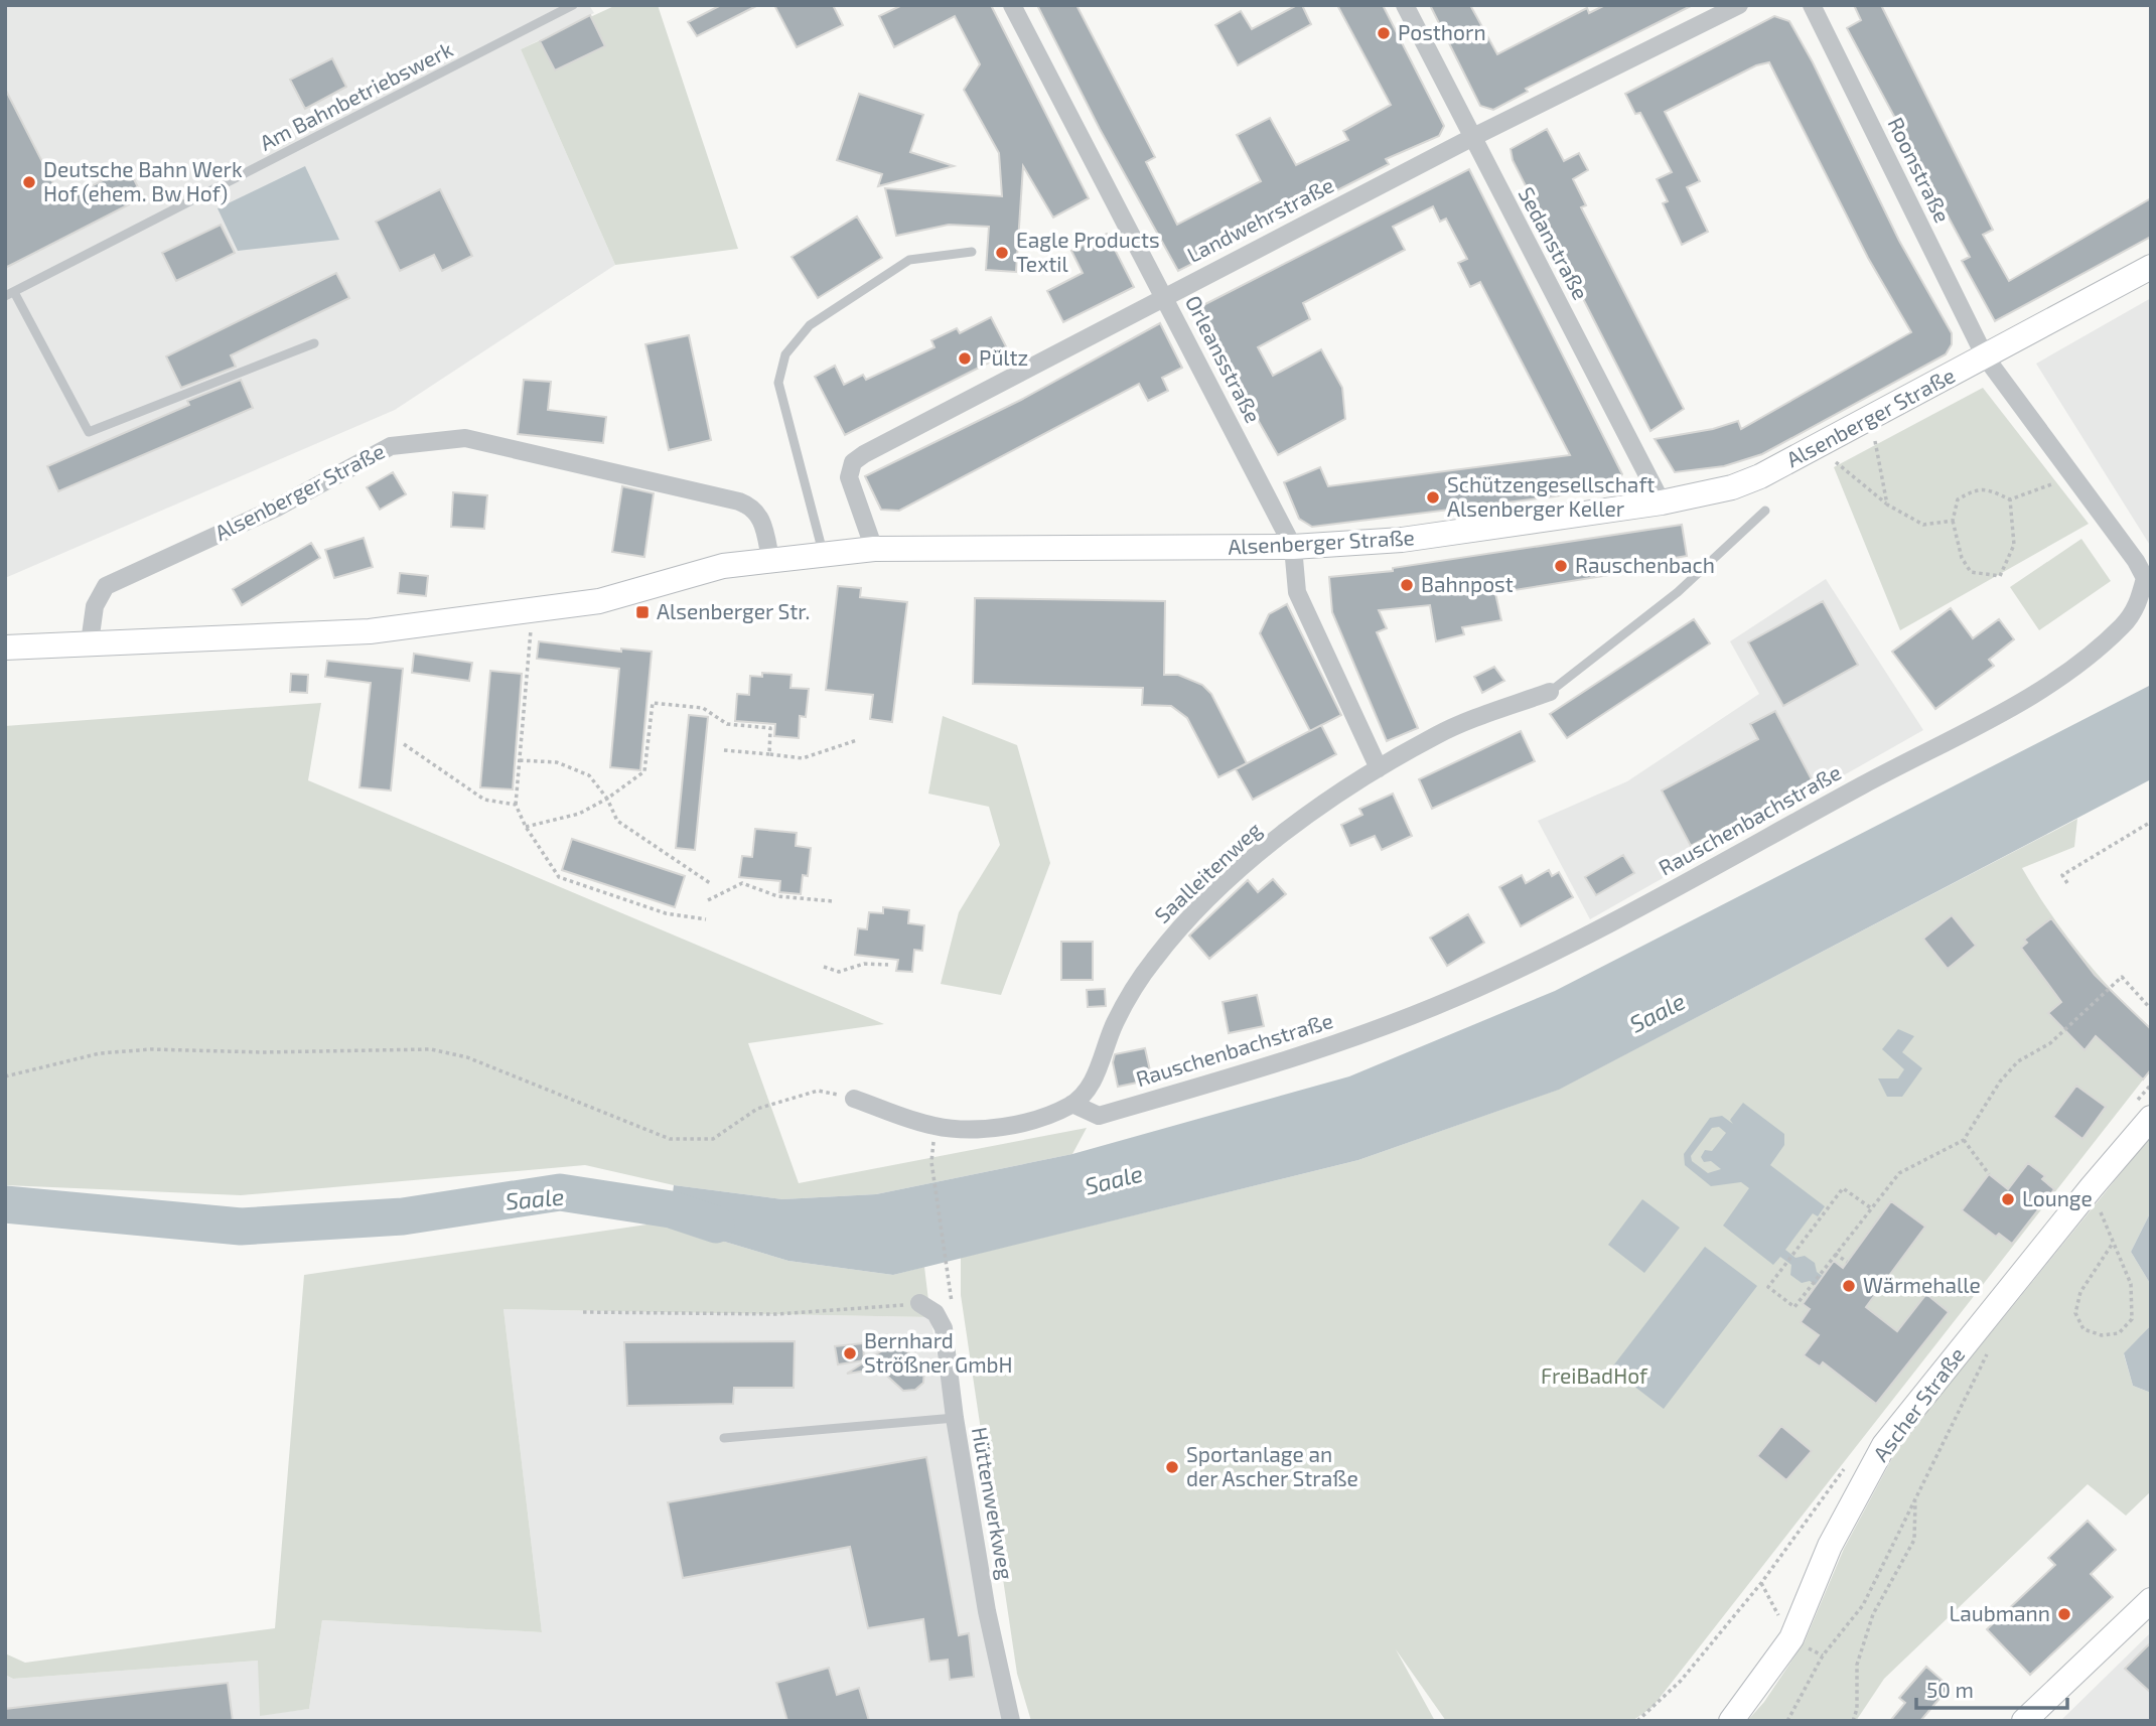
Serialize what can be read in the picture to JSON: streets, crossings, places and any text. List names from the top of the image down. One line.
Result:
{"streets":{"street":["Roonstraße","Landwehrstraße","Sedanstraße","Orleansstraße","Alsenberger Straße","Rauschenbachstraße","Saalleitenweg","Ascher Straße","Hüttenwerkweg"],"lane":["Am Bahnbetriebswerk"]},"crossings":[["Roonstraße","Alsenberger Straße"],["Roonstraße","Rauschenbachstraße"],["Landwehrstraße","Sedanstraße"],["Landwehrstraße","Orleansstraße"],["Landwehrstraße","Alsenberger Straße"],["Sedanstraße","Alsenberger Straße"],["Orleansstraße","Alsenberger Straße"],["Alsenberger Straße","Rauschenbachstraße"],["Rauschenbachstraße","Saalleitenweg"]],"water":["Saale"],"parks":["FreiBadHof"],"places":{"other":["Posthorn","Deutsche Bahn Werk Hof (ehem. Bw Hof)","Eagle Products Textil","Pültz","Schützengesellschaft Alsenberger Keller","Rauschenbach","Bahnpost","Lounge","Wärmehalle","Bernhard Strößner GmbH","Sportanlage an der Ascher Straße","Laubmann"],"transit":["Alsenberger Str."]},"scale_bar":"50 m"}
